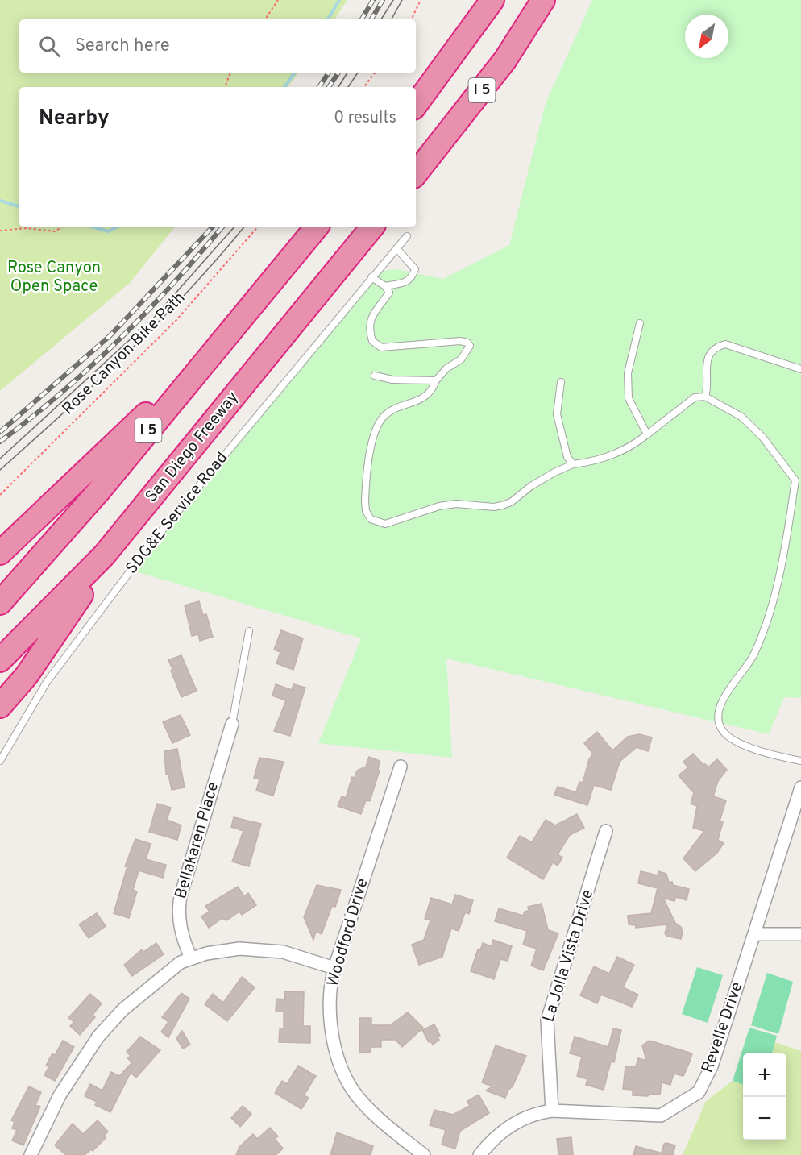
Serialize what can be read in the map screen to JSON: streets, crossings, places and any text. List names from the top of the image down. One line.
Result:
{"streets":{"highway":["I 5","San Diego Freeway"],"street":["Bellakaren Place","Woodford Drive","La Jolla Vista Drive","Revelle Drive"],"lane":["SDG&E Service Road"],"path":["Rose Canyon Bike Path"]},"crossings":[["La Jolla Vista Drive","Revelle Drive"]],"parks":["Rose Canyon Open Space"],"north":"bottom left","page":{"search":"Search here","heading":["Nearby","0 results"],"map_buttons":["+","−"]}}
